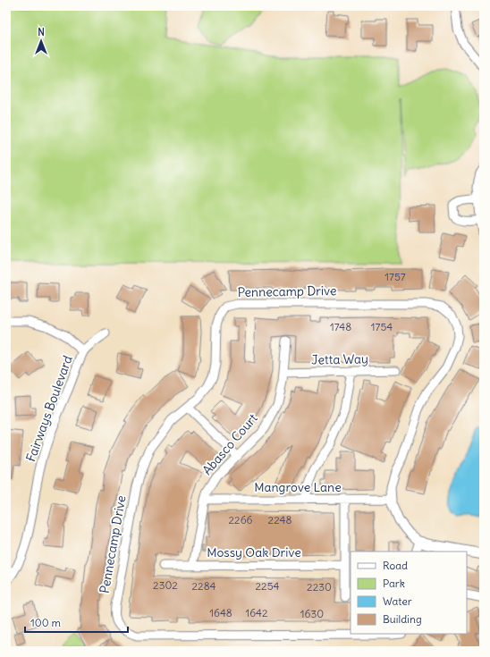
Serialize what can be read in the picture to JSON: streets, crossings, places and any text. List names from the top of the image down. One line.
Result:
{"streets":{"street":["Pennecamp Drive","Jetta Way","Fairways Boulevard","Abasco Court","Mangrove Lane","Mossy Oak Drive"]},"crossings":[["Pennecamp Drive","Mangrove Lane"],["Jetta Way","Abasco Court"],["Abasco Court","Mangrove Lane"],["Abasco Court","Mossy Oak Drive"]],"house_numbers":["1757","1748","1754","2266","2248","2302","2284","2254","2230","1648","1642","1630"],"legend":["Road","Park","Water","Building"],"scale_bar":"100 m","north":"top"}
